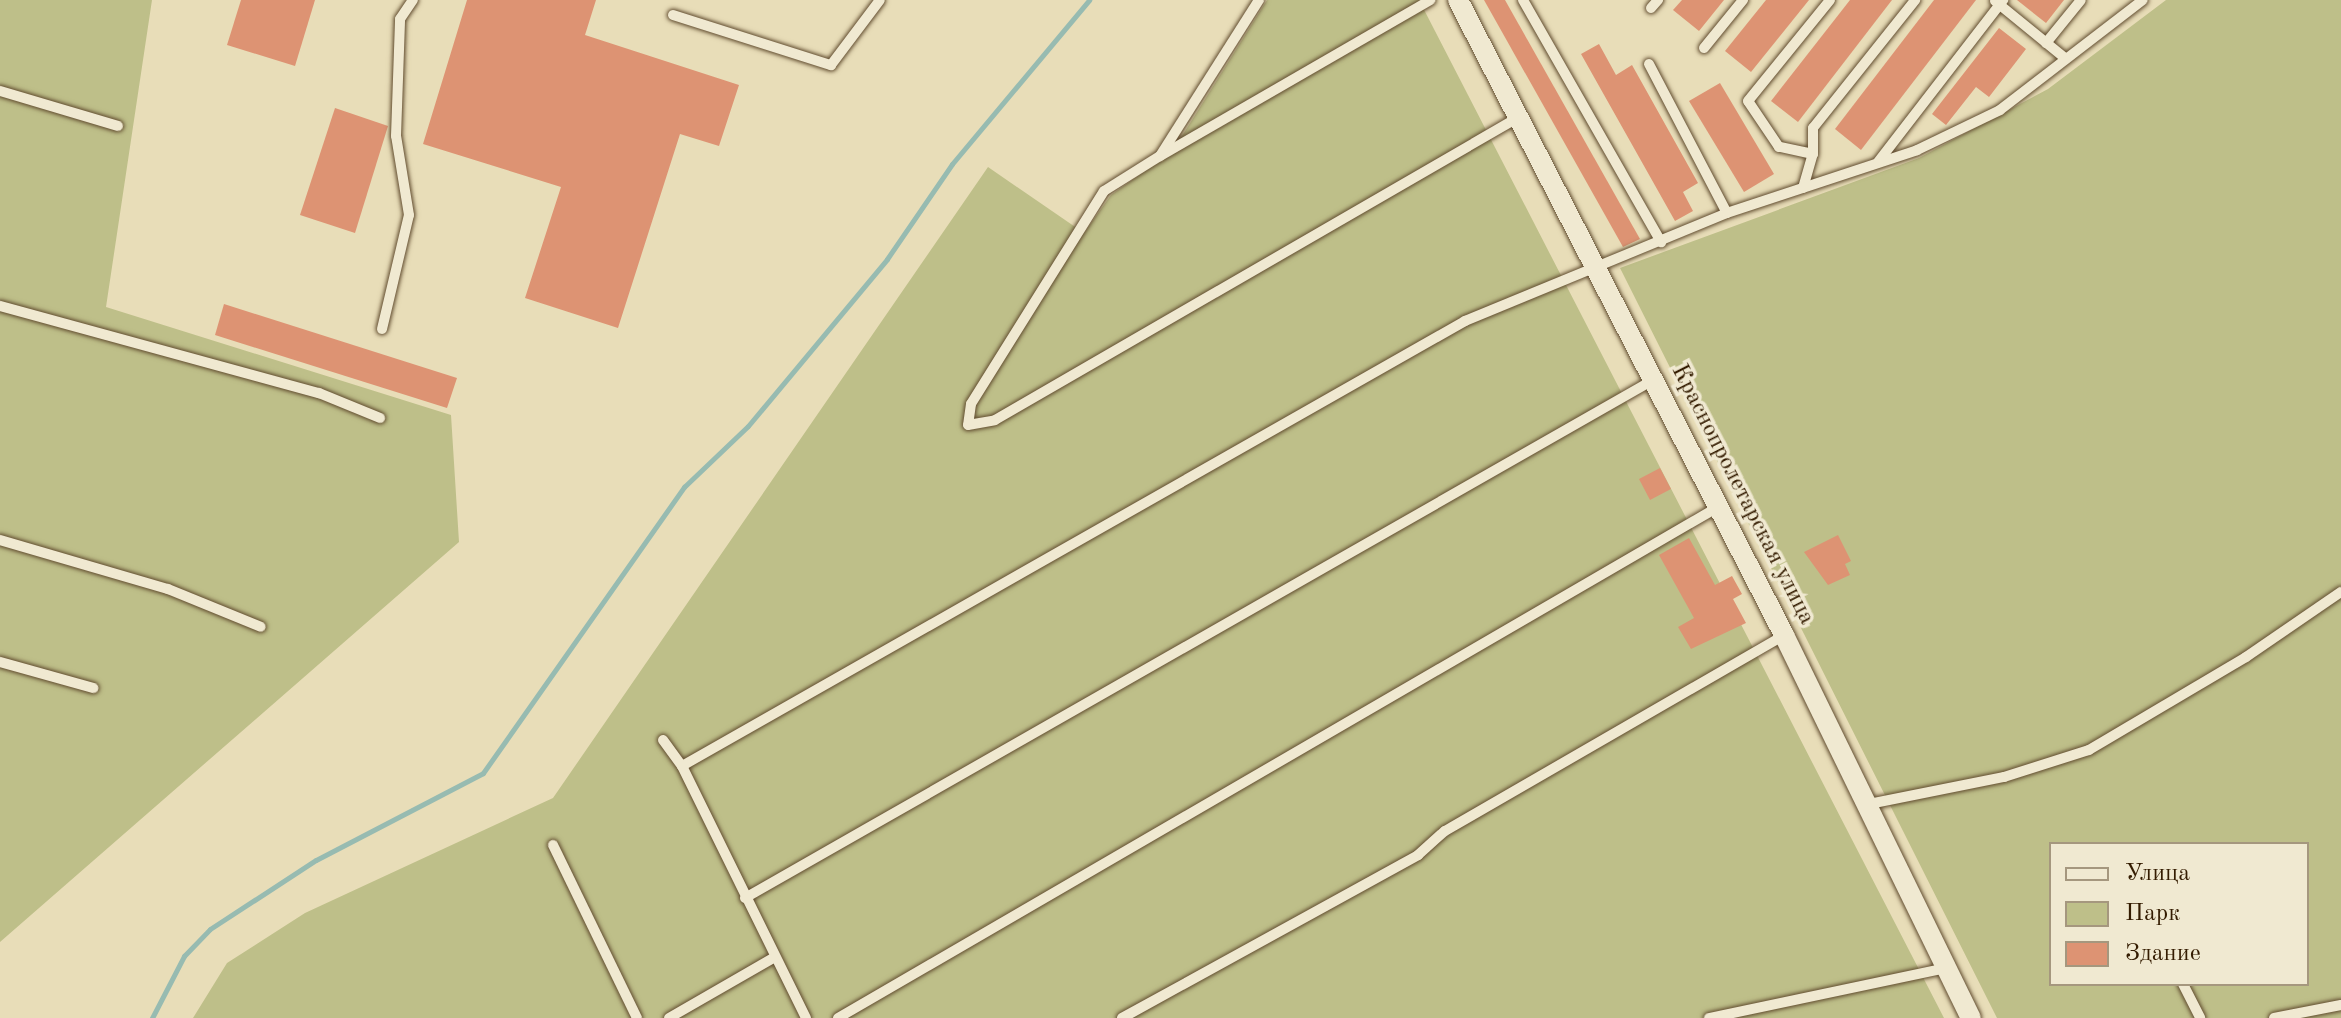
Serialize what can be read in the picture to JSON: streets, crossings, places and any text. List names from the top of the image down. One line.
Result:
{"streets":{"street":["Краснопролетарская улица"]},"legend":["Улица","Парк","Здание"]}
